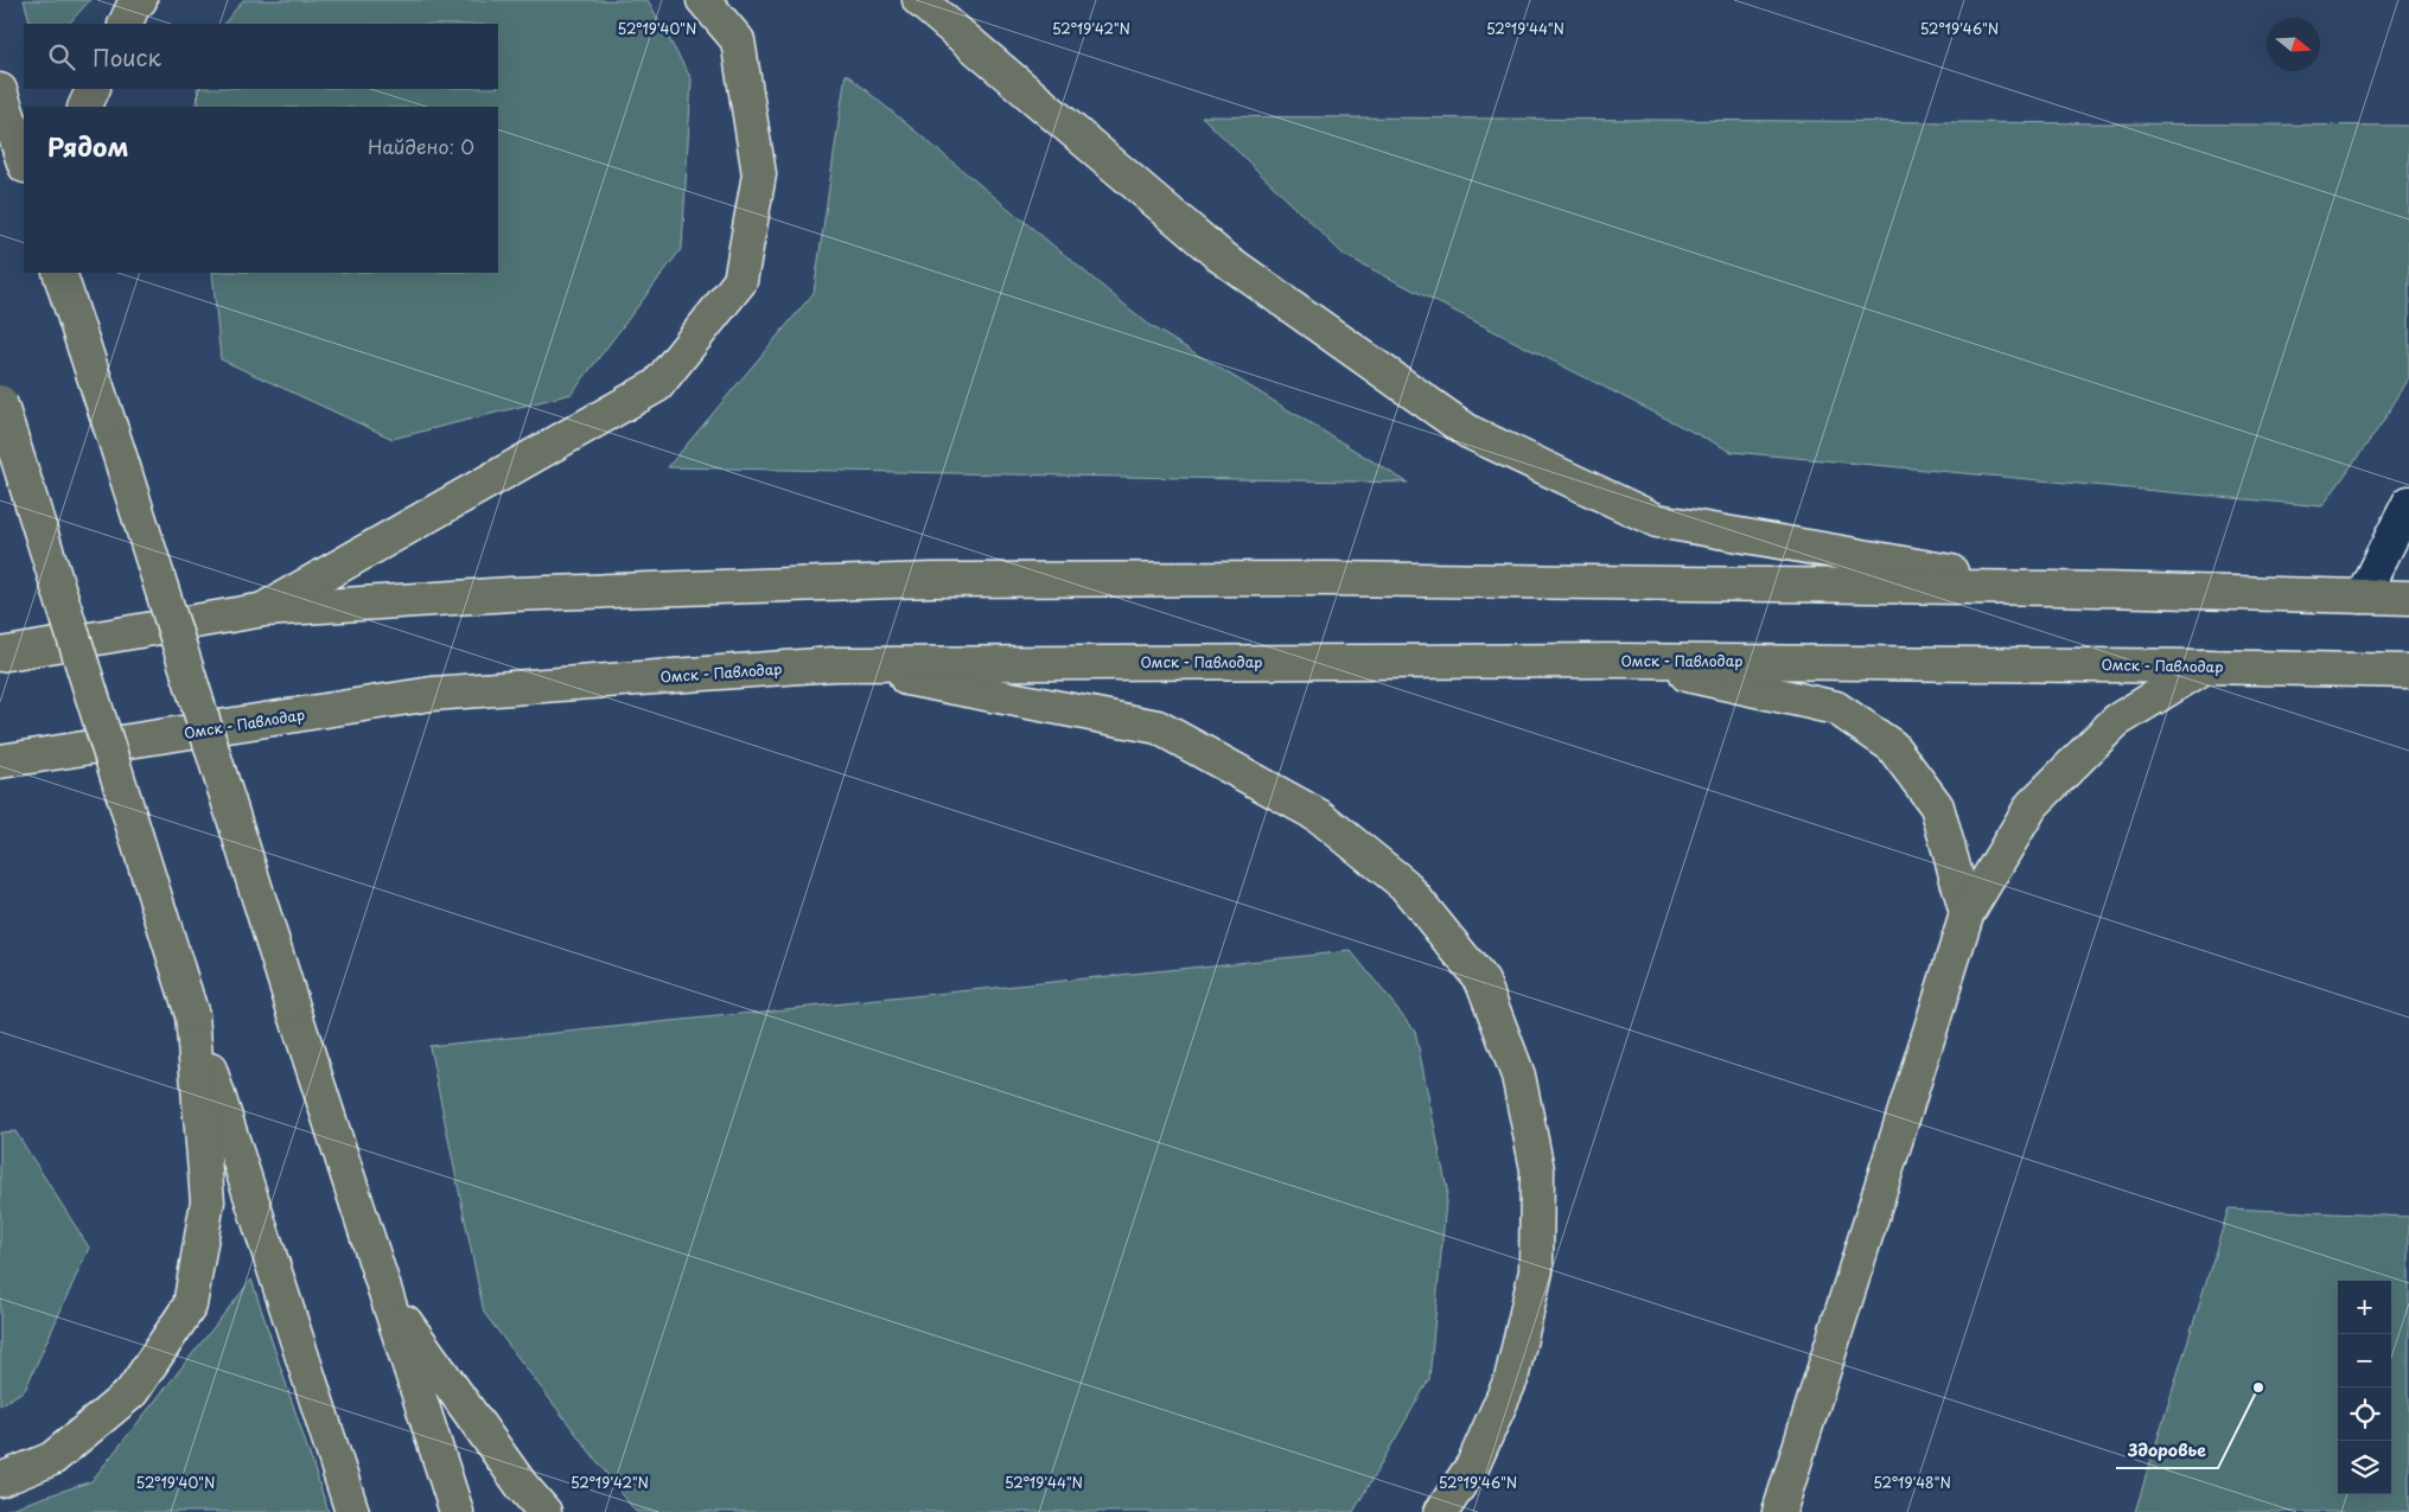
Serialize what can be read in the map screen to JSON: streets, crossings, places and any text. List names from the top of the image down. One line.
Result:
{"streets":{"highway":["Омск - Павлодар"]},"places":["Здоровье"],"north":"right","page":{"search":"Поиск","heading":["Рядом","Найдено: 0"],"map_buttons":["+","−"]},"coordinates":["52°19'40\"N","52°19'42\"N","52°19'44\"N","52°19'46\"N","52°19'48\"N"]}
